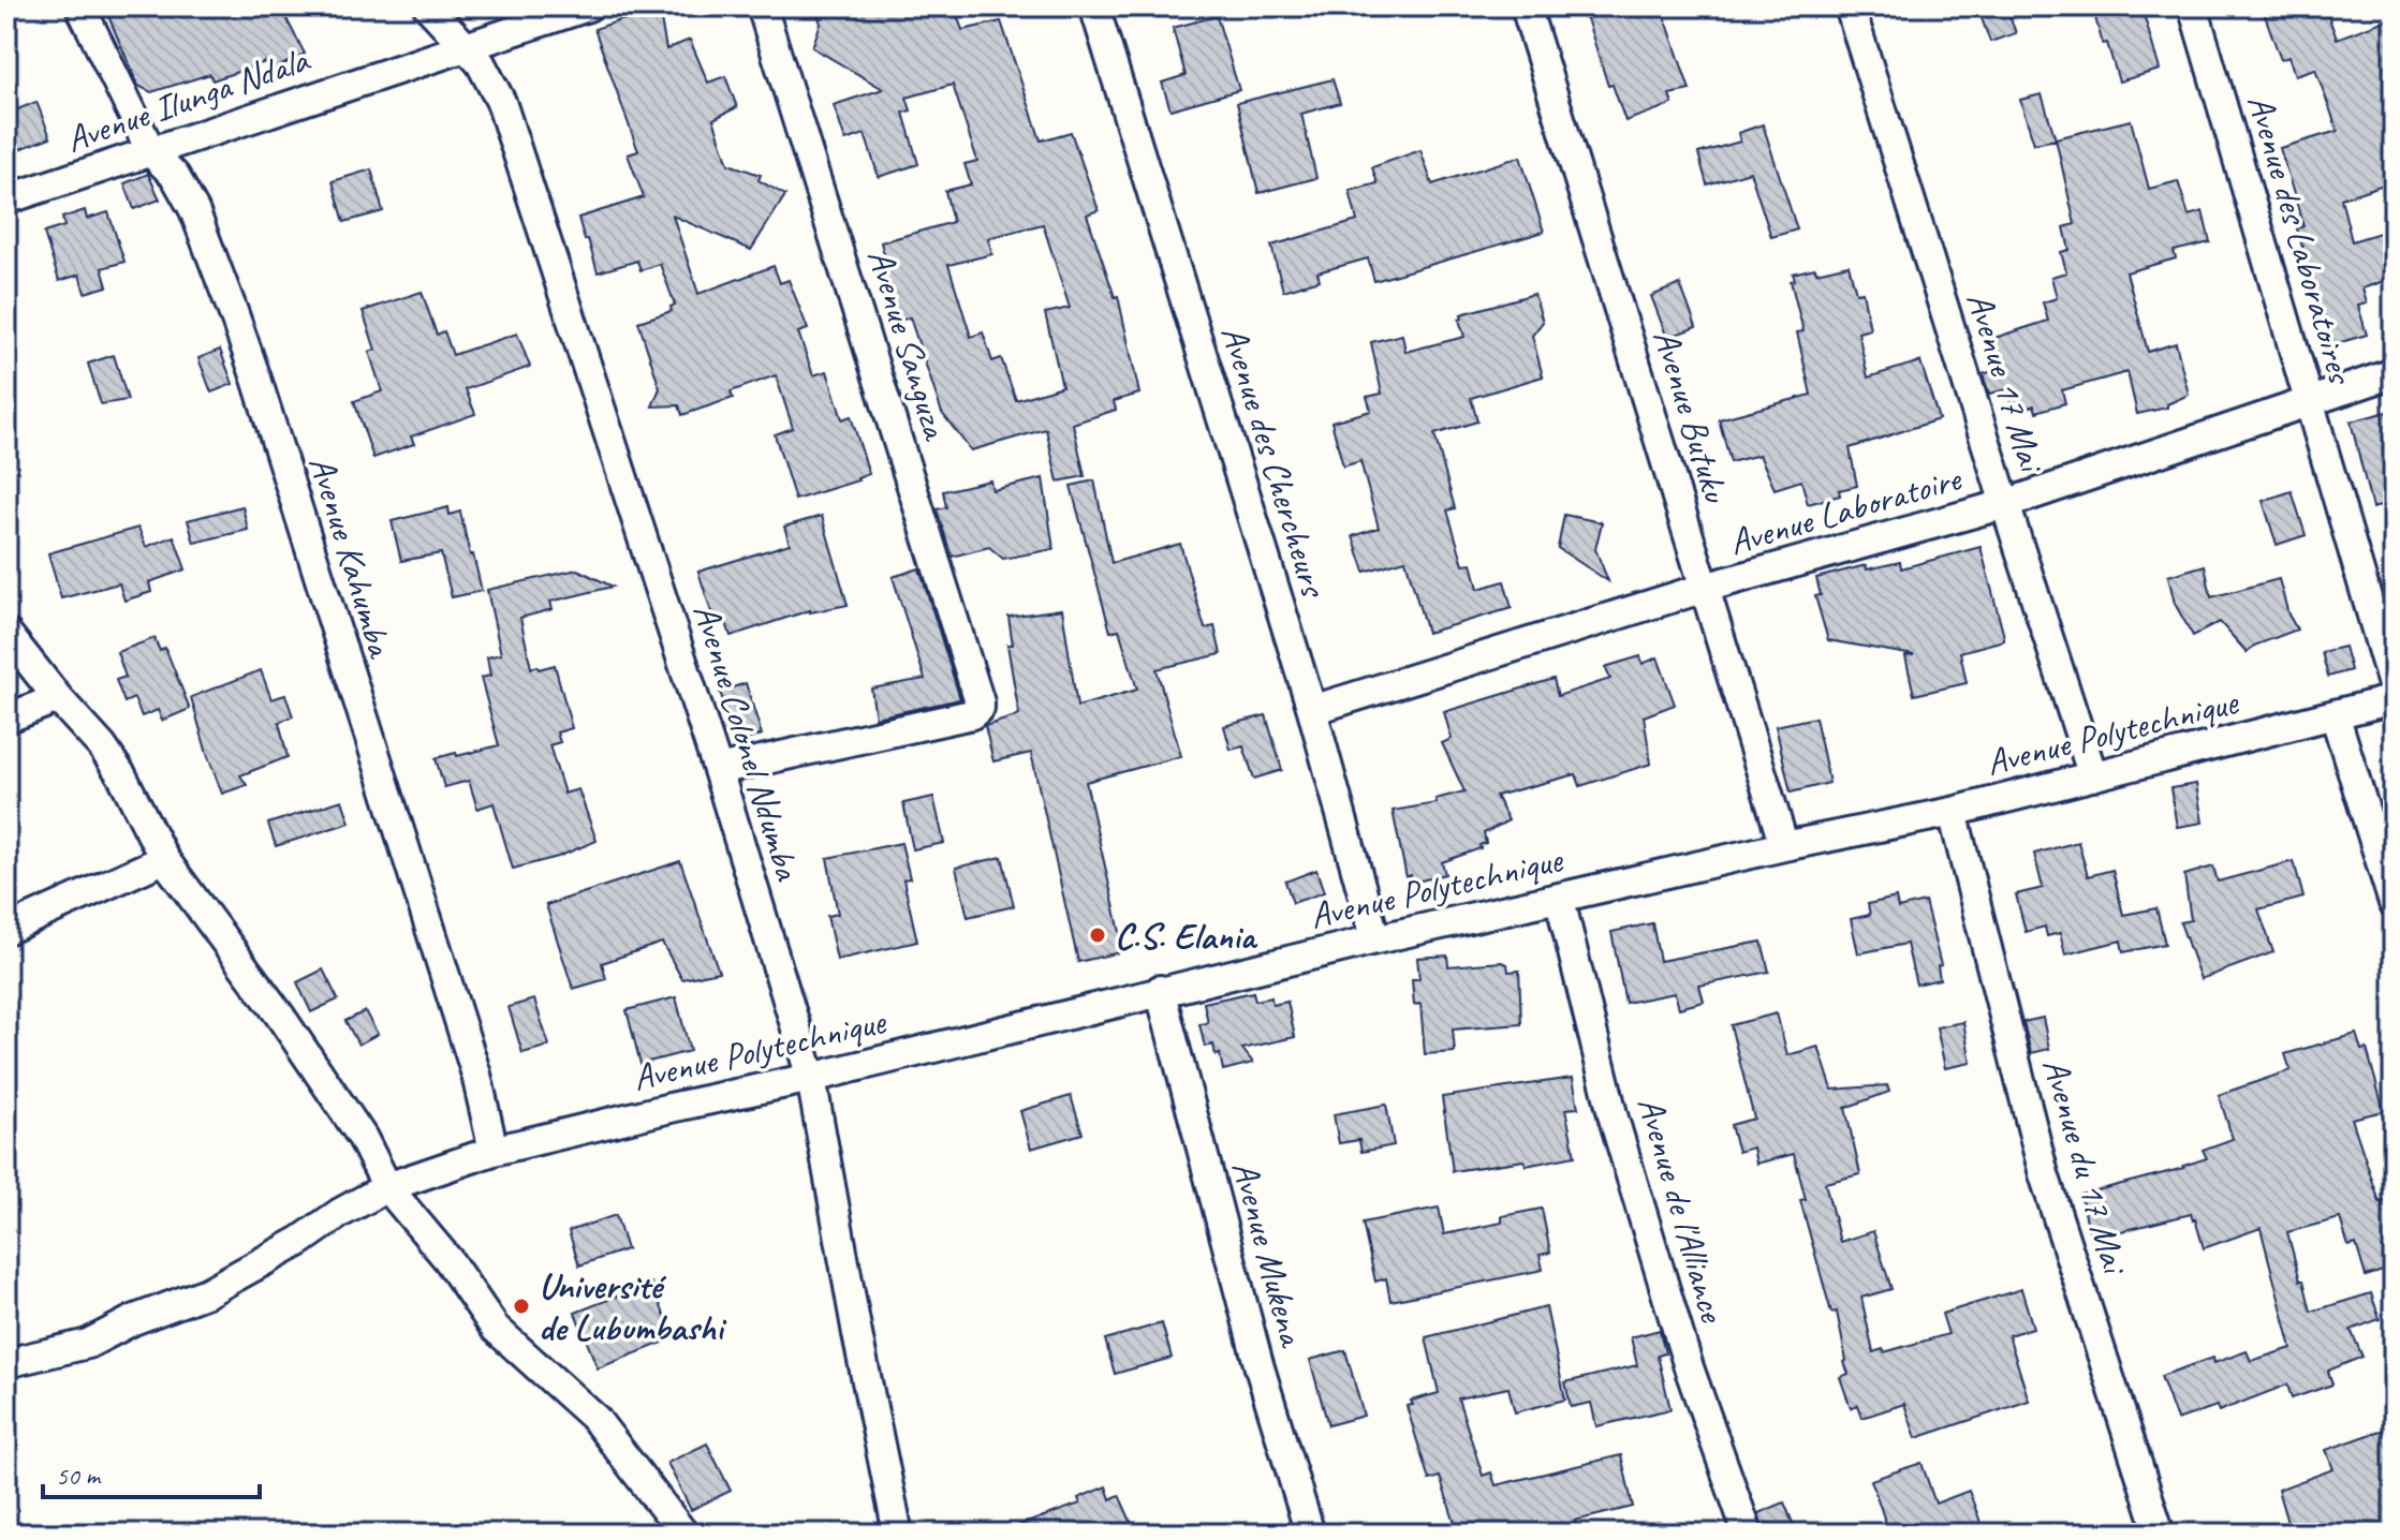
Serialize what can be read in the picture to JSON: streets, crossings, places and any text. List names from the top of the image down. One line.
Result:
{"streets":{"street":["Avenue Ilunga Ndala","Avenue des Laboratoires","Avenue Sanguza","Avenue 17 Mai","Avenue Butuku","Avenue des Chercheurs","Avenue Laboratoire","Avenue Kahumba","Avenue Polytechnique","Avenue Colonel Ndumba","Avenue du 17 Mai","Avenue de l'Alliance","Avenue Mukena"]},"crossings":[["Avenue Ilunga Ndala","Avenue Kahumba"],["Avenue Ilunga Ndala","Avenue Colonel Ndumba"],["Avenue des Laboratoires","Avenue Laboratoire"],["Avenue Sanguza","Avenue Colonel Ndumba"],["Avenue 17 Mai","Avenue Laboratoire"],["Avenue 17 Mai","Avenue Polytechnique"],["Avenue Butuku","Avenue Laboratoire"],["Avenue Butuku","Avenue Polytechnique"],["Avenue des Chercheurs","Avenue Laboratoire"],["Avenue des Chercheurs","Avenue Polytechnique"],["Avenue Kahumba","Avenue Polytechnique"],["Avenue Polytechnique","Avenue Colonel Ndumba"],["Avenue Polytechnique","Avenue du 17 Mai"],["Avenue Polytechnique","Avenue de l'Alliance"],["Avenue Polytechnique","Avenue Mukena"]],"places":["C.S. Elania","Université de Lubumbashi"],"scale_bar":"50 m"}
